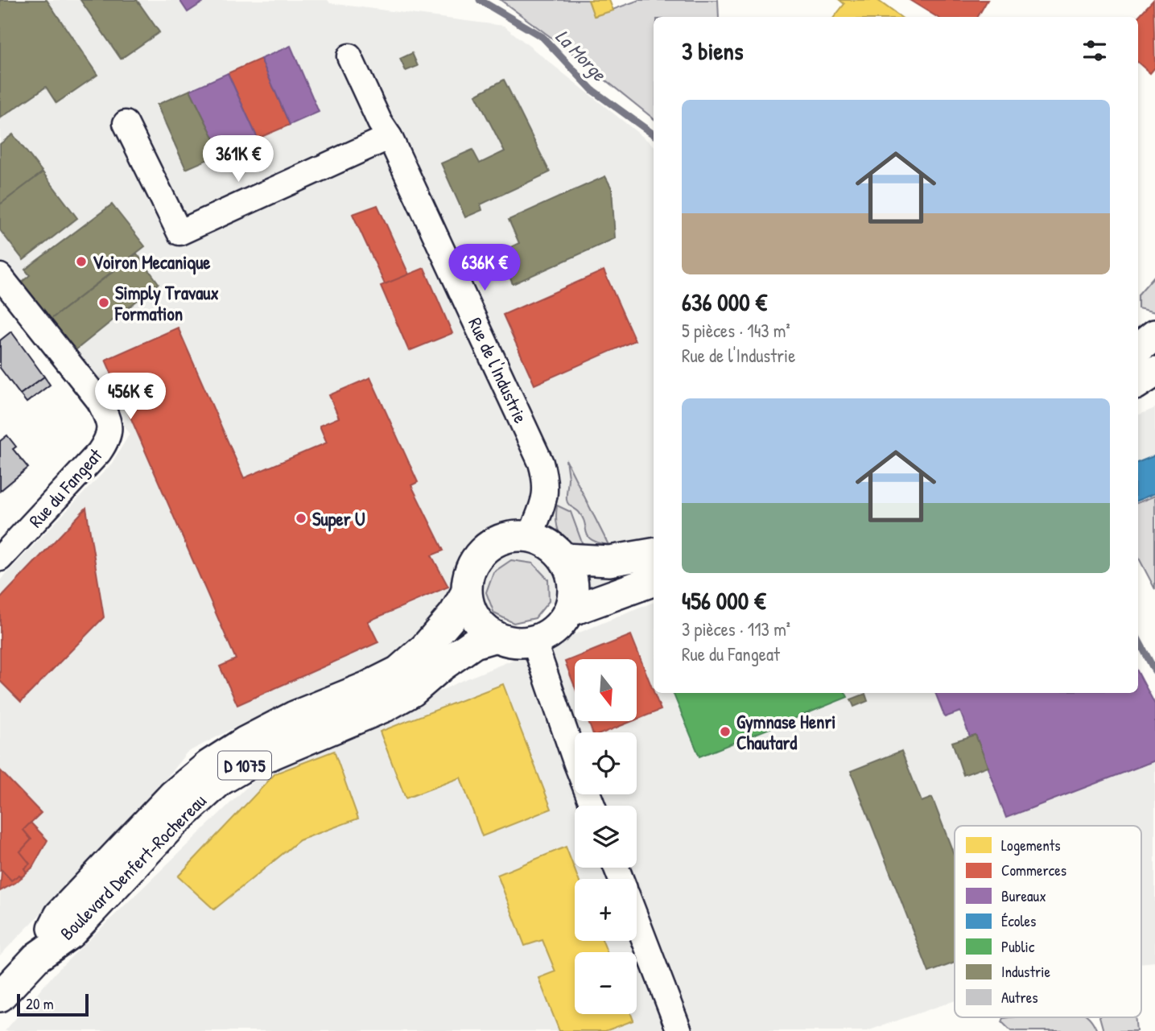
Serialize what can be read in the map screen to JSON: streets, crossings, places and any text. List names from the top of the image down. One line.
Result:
{"streets":{"main road":["D 1075","Boulevard Denfert-Rochereau"],"street":["Rue de l'Industrie","Rue du Fangeat"]},"crossings":[["Rue de l'Industrie","Boulevard Denfert-Rochereau"]],"water":["La Morge"],"places":["Voiron Mecanique","Simply Travaux Formation","Super U","Gymnase Henri Chautard"],"legend":["Logements","Commerces","Bureaux","Écoles","Public","Industrie","Autres"],"scale_bar":"20 m","north":"bottom","page":{"heading":"3 biens","list":[{"name":"636 000 €","note":"5 pièces · 143 m² · Rue de l'Industrie"},{"name":"456 000 €","note":"3 pièces · 113 m² · Rue du Fangeat"}],"price":["361K €","636K €","456K €"],"map_buttons":["+","−"],"scale":"20 m"}}
